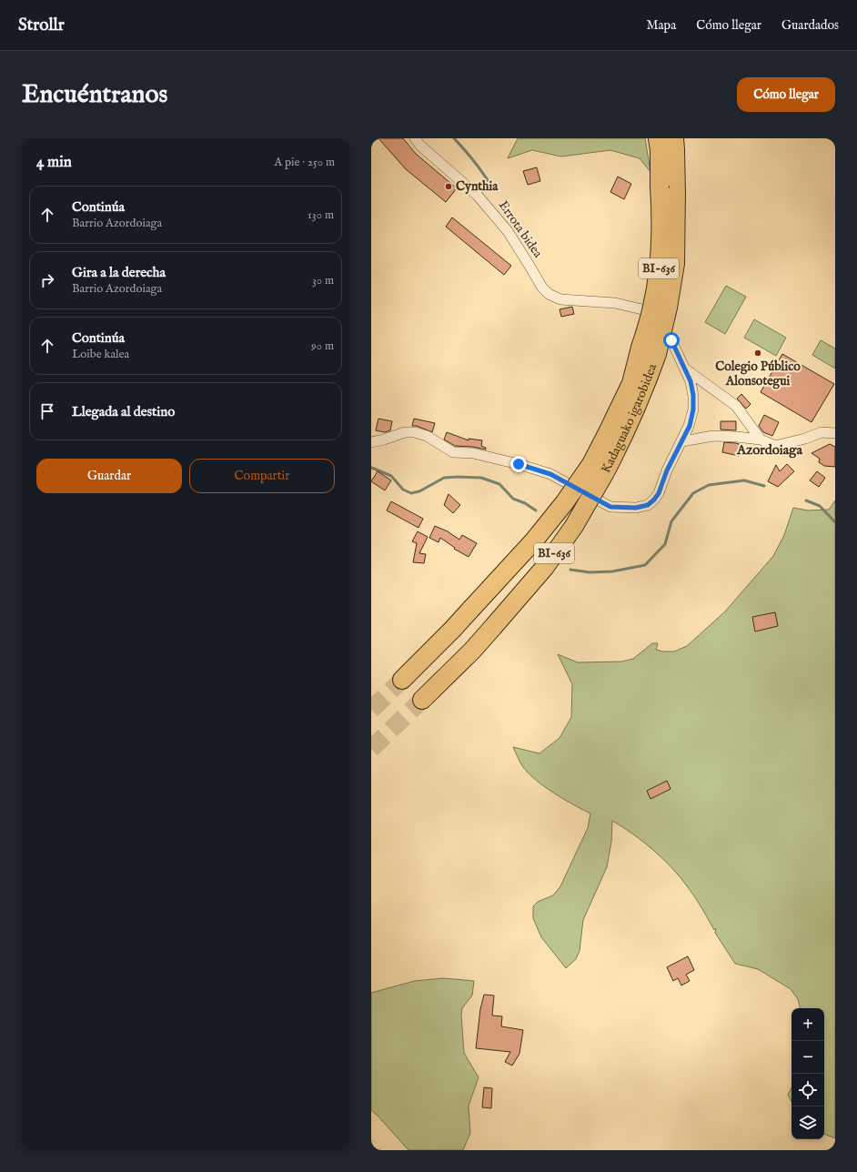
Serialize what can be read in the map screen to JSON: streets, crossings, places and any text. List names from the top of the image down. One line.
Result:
{"streets":{"highway":["BI-636","Kadaguako igarobidea"],"street":["Errota bidea"]},"districts":["Azordoiaga"],"places":["Cynthia","Colegio Público Alonsotegui"],"page":{"header":"Strollr","nav":["Mapa","Cómo llegar","Guardados"],"buttons":["Cómo llegar",["Guardar","Compartir"]],"title":"Encuéntranos","heading":["4 min","A pie · 250 m"],"list":[["Continúa","Barrio Azordoiaga","130 m"],["Gira a la derecha","Barrio Azordoiaga","30 m"],["Continúa","Loibe kalea","90 m"],"Llegada al destino"],"map_buttons":["+","−"]}}
